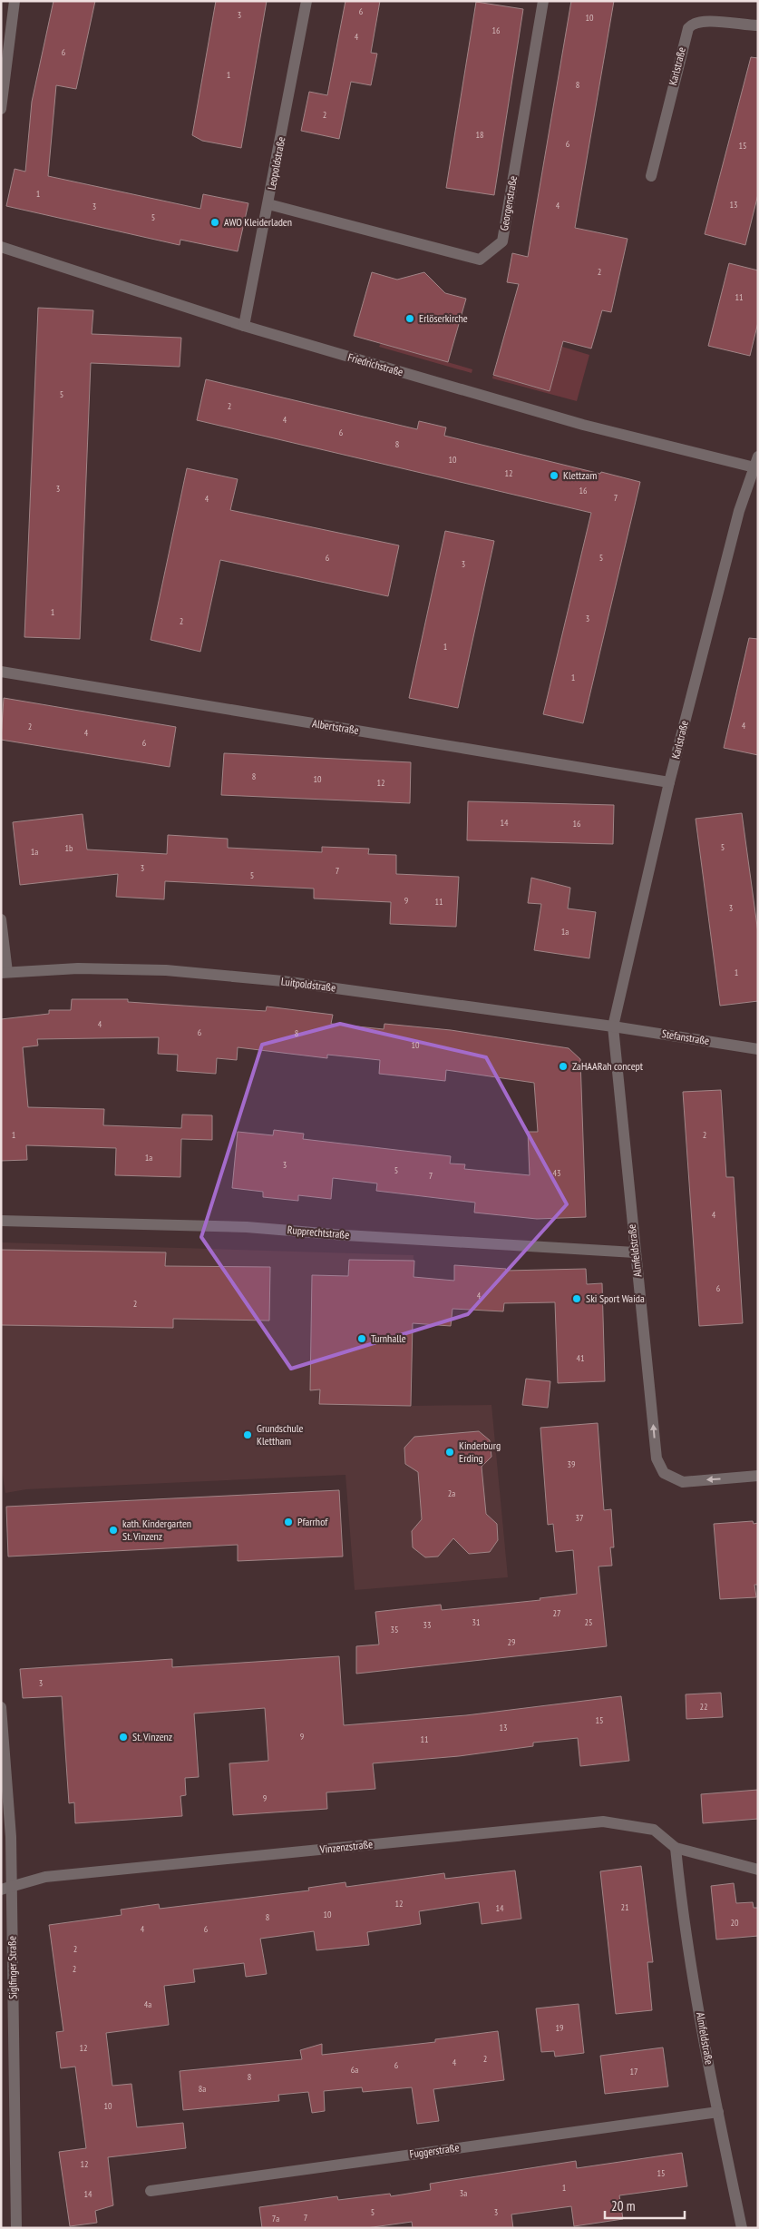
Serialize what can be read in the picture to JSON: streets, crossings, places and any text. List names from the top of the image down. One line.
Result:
{"streets":{"street":["Karlstraße","Leopoldstraße","Georgenstraße","Friedrichstraße","Albertstraße","Luitpoldstraße","Stefanstraße","Rupprechtstraße","Almfeldstraße","Vinzenzstraße","Siglfinger Straße","Fuggerstraße"]},"crossings":[["Karlstraße","Friedrichstraße"],["Karlstraße","Albertstraße"],["Karlstraße","Luitpoldstraße"],["Karlstraße","Stefanstraße"],["Karlstraße","Almfeldstraße"],["Leopoldstraße","Georgenstraße"],["Leopoldstraße","Friedrichstraße"],["Luitpoldstraße","Stefanstraße"],["Luitpoldstraße","Almfeldstraße"],["Stefanstraße","Almfeldstraße"],["Rupprechtstraße","Almfeldstraße"],["Almfeldstraße","Vinzenzstraße"],["Almfeldstraße","Fuggerstraße"],["Vinzenzstraße","Siglfinger Straße"]],"places":["AWO Kleiderladen","Erlöserkirche","Klettzam","ZaHAARah concept","Ski Sport Waida","Turnhalle","Grundschule Klettham","Kinderburg Erding","Pfarrhof","kath. Kindergarten St. Vinzenz","St. Vinzenz"],"house_numbers":["6","3","10","16","4","6","1","8","2","18","6","15","1","13","4","3","5","2","11","5","2","4","6","8","10","12","3","16","7","4","6","5","3","1","3","2","1","1","4","2","4","6","8","10","12","14","16","5","1b","1a","3","7","5","9","11","3","1a","1","4","6","8","10","1","2","1a","3","5","43","7","4","6","4","2","41","39","2a","37","27","31","25","33","35","29","3","22","15","13","9","11","9","12","21","14","10","8","20","4","6","2","2","4a","19","12","2","4","6","6a","17","8","8a","10","12","15","1","3a","14","5","3","7","7a"],"scale_bar":"20 m"}
